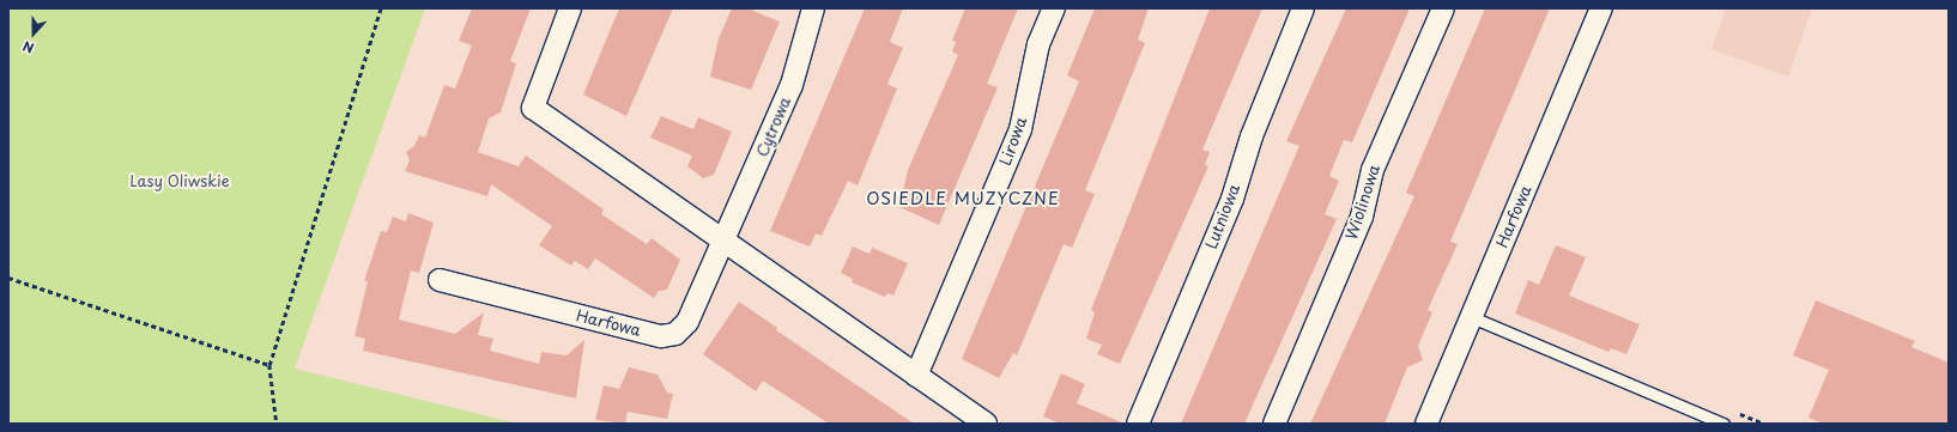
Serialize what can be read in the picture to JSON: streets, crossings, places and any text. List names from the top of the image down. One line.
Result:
{"streets":{"street":["Cytrowa","Lirowa","Wiolinowa","Lutniowa","Harfowa"]},"crossings":[["Cytrowa","Harfowa"]],"districts":["OSIEDLE MUZYCZNE"],"parks":["Lasy Oliwskie"],"north":"bottom"}
